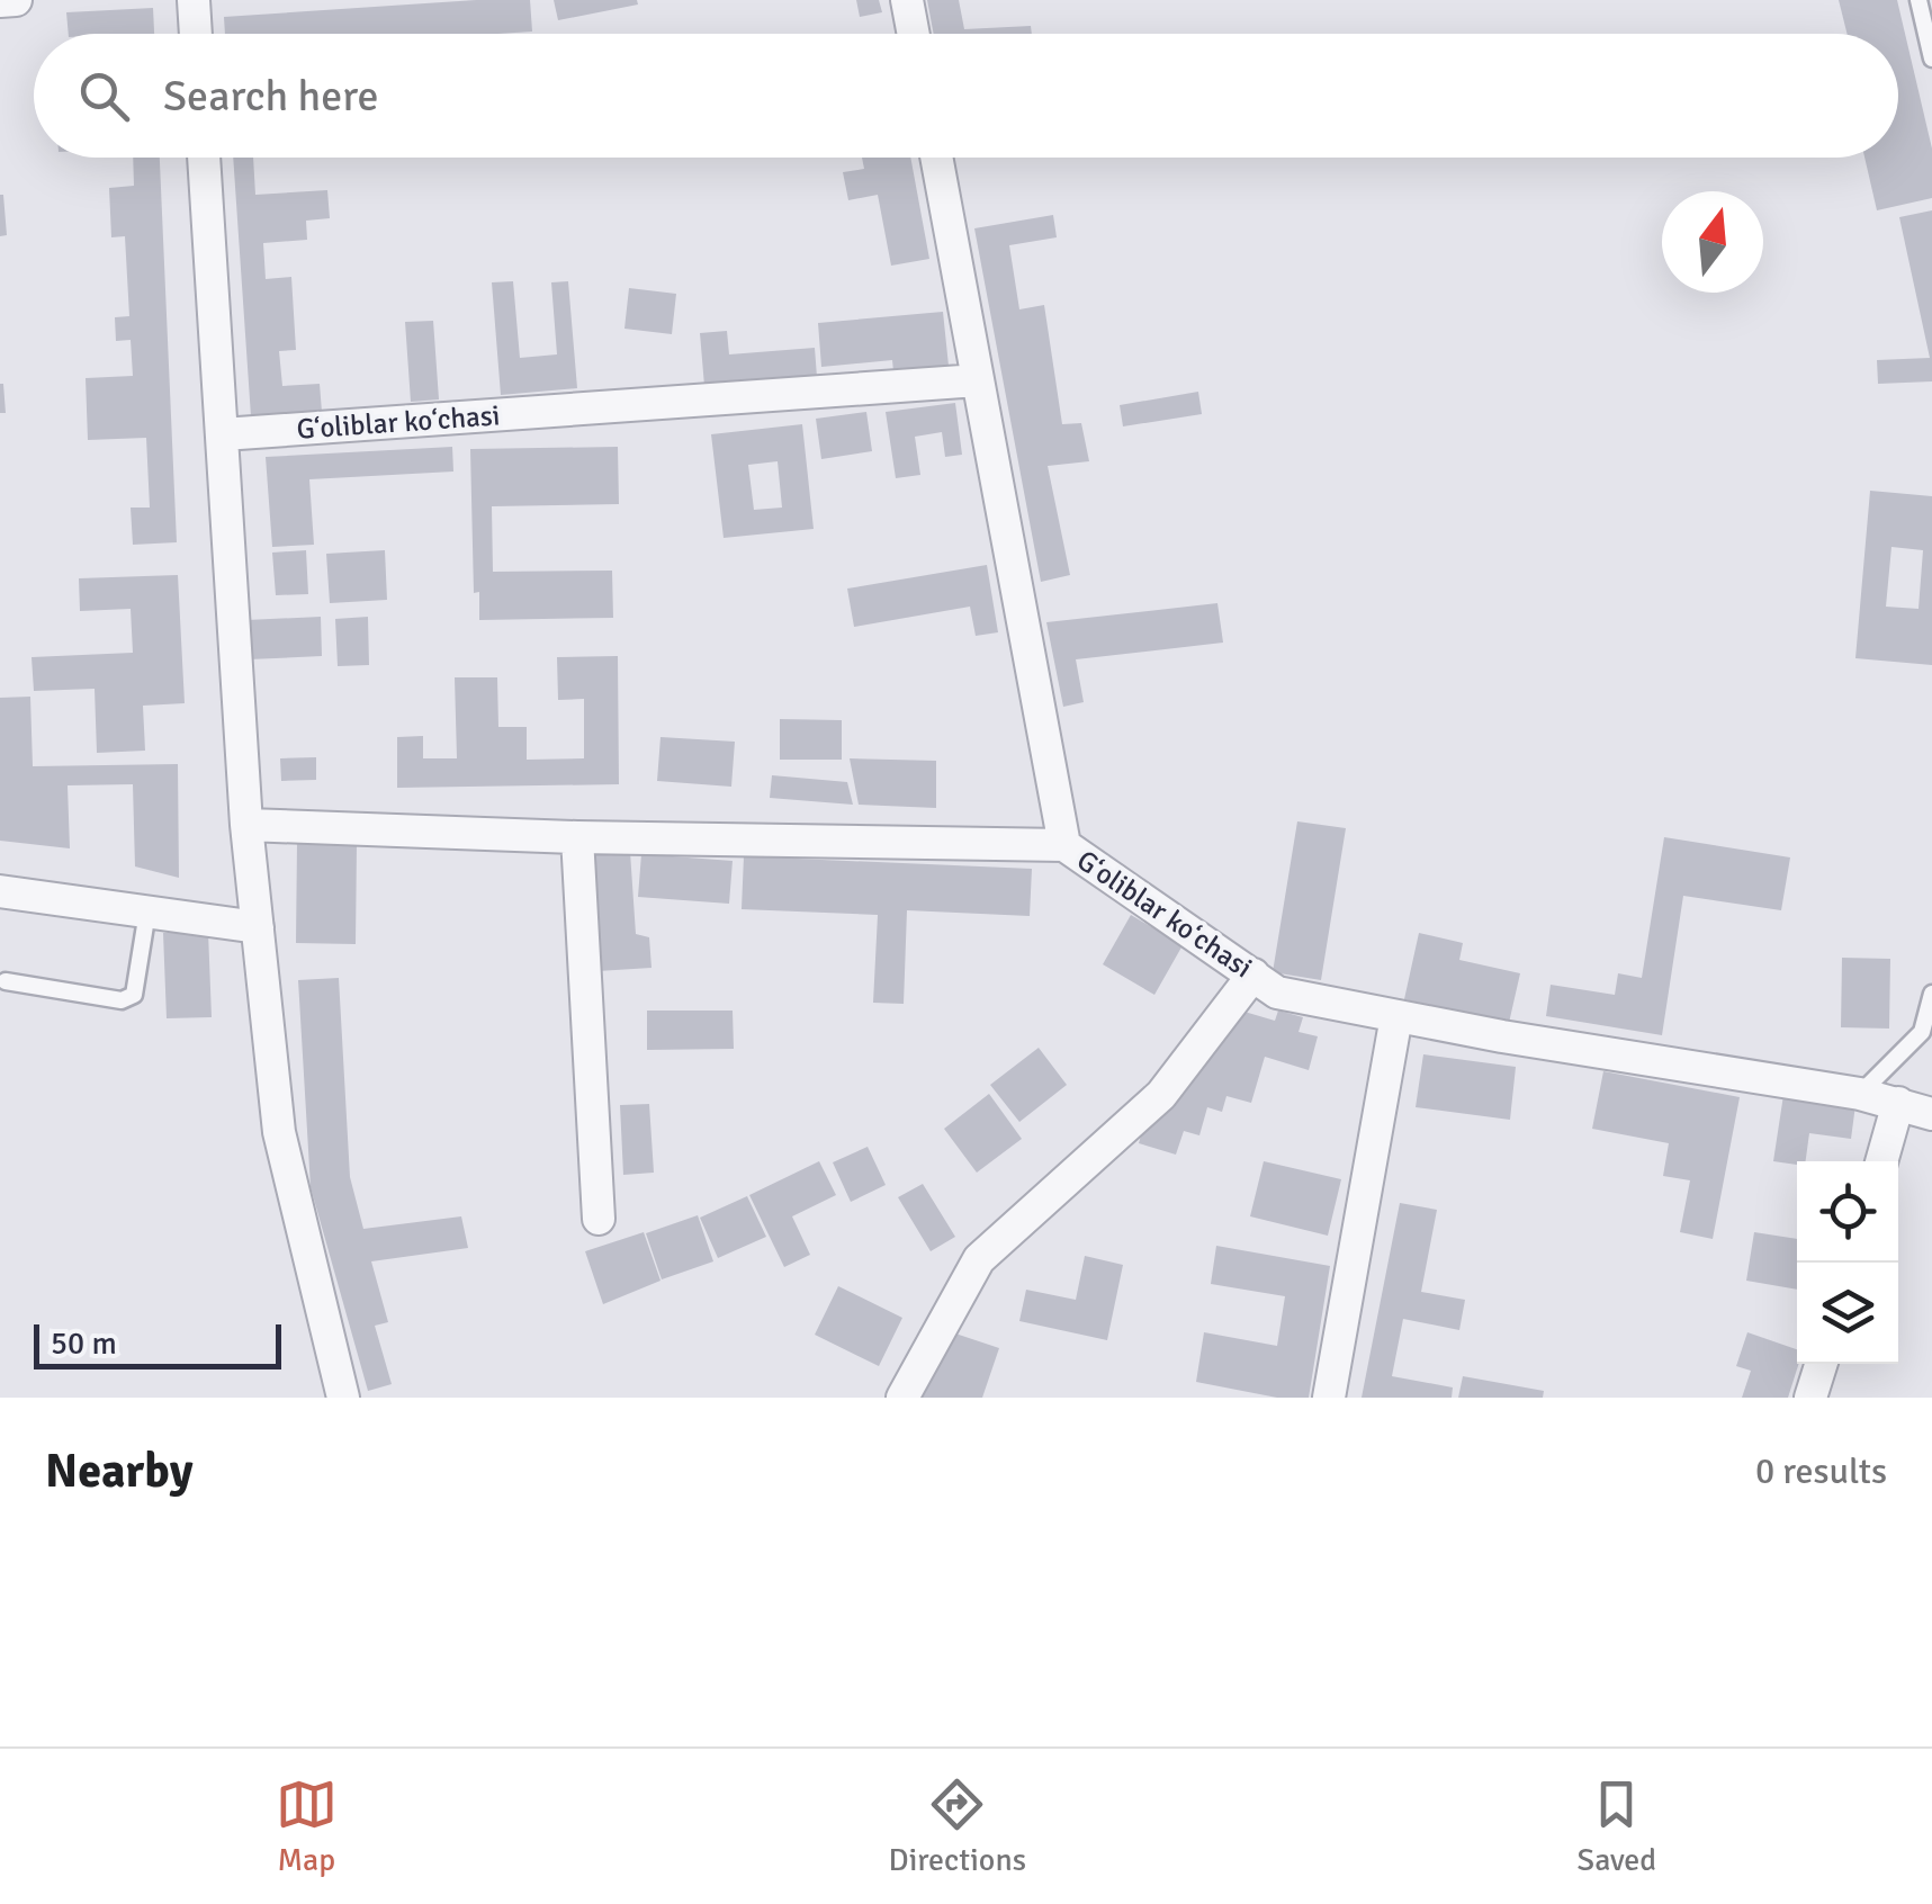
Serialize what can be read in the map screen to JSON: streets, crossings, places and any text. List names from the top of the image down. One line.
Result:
{"streets":{"street":["Gʻoliblar koʻchasi"]},"scale_bar":"50 m","north":"top","page":{"search":"Search here","scale":"50 m","heading":["Nearby","0 results"],"nav":["Map","Directions","Saved"]}}
